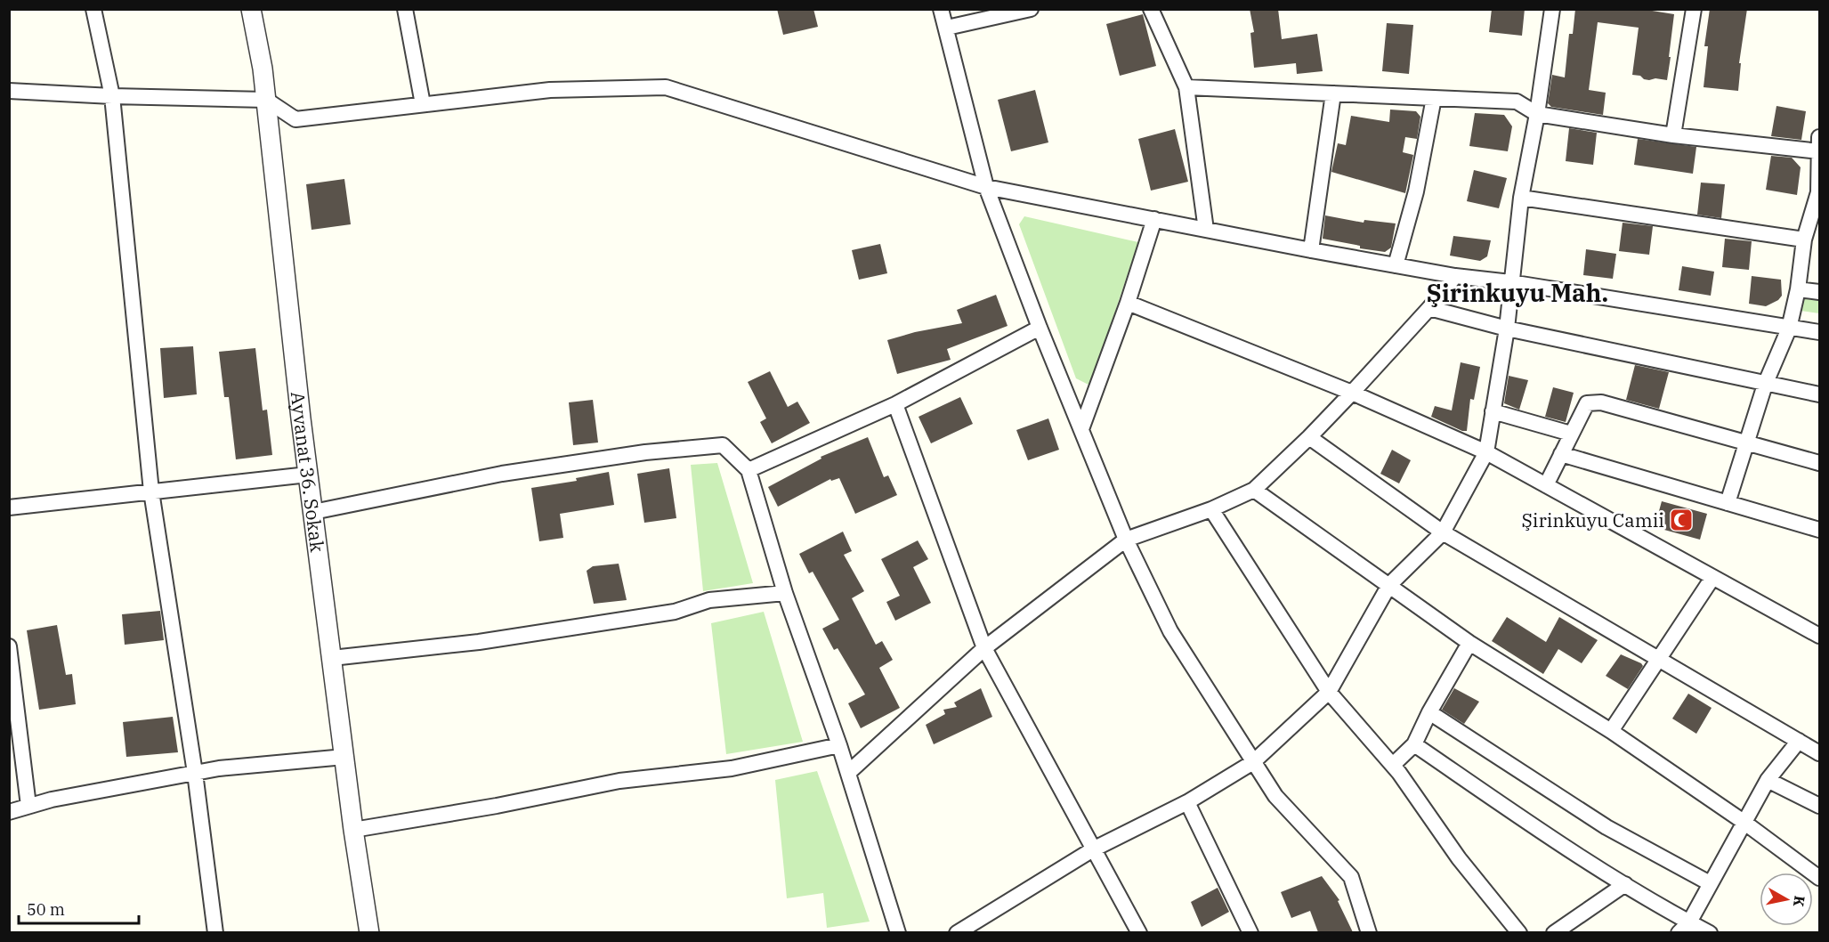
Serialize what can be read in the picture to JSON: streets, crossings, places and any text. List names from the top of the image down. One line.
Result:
{"streets":{"street":["Ayvanat 36. Sokak"]},"districts":["Şirinkuyu Mah."],"places":{"mosque":["Şirinkuyu Camii"]},"scale_bar":"50 m","north":"right"}
